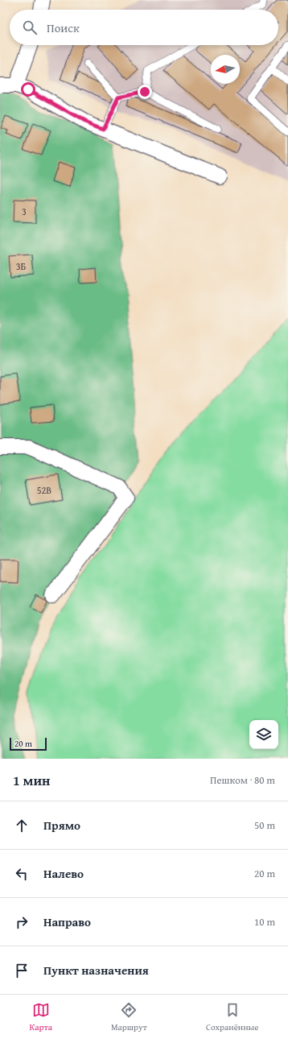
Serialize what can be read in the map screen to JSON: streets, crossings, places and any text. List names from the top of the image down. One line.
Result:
{"house_numbers":["3","3Б","52В"],"scale_bar":"20 m","north":"left","page":{"search":"Поиск","scale":"20 m","heading":["1 мин","Пешком · 80 m"],"list":[["Прямо","50 m"],["Налево","20 m"],["Направо","10 m"],"Пункт назначения"],"nav":["Карта","Маршрут","Сохранённые"]}}
